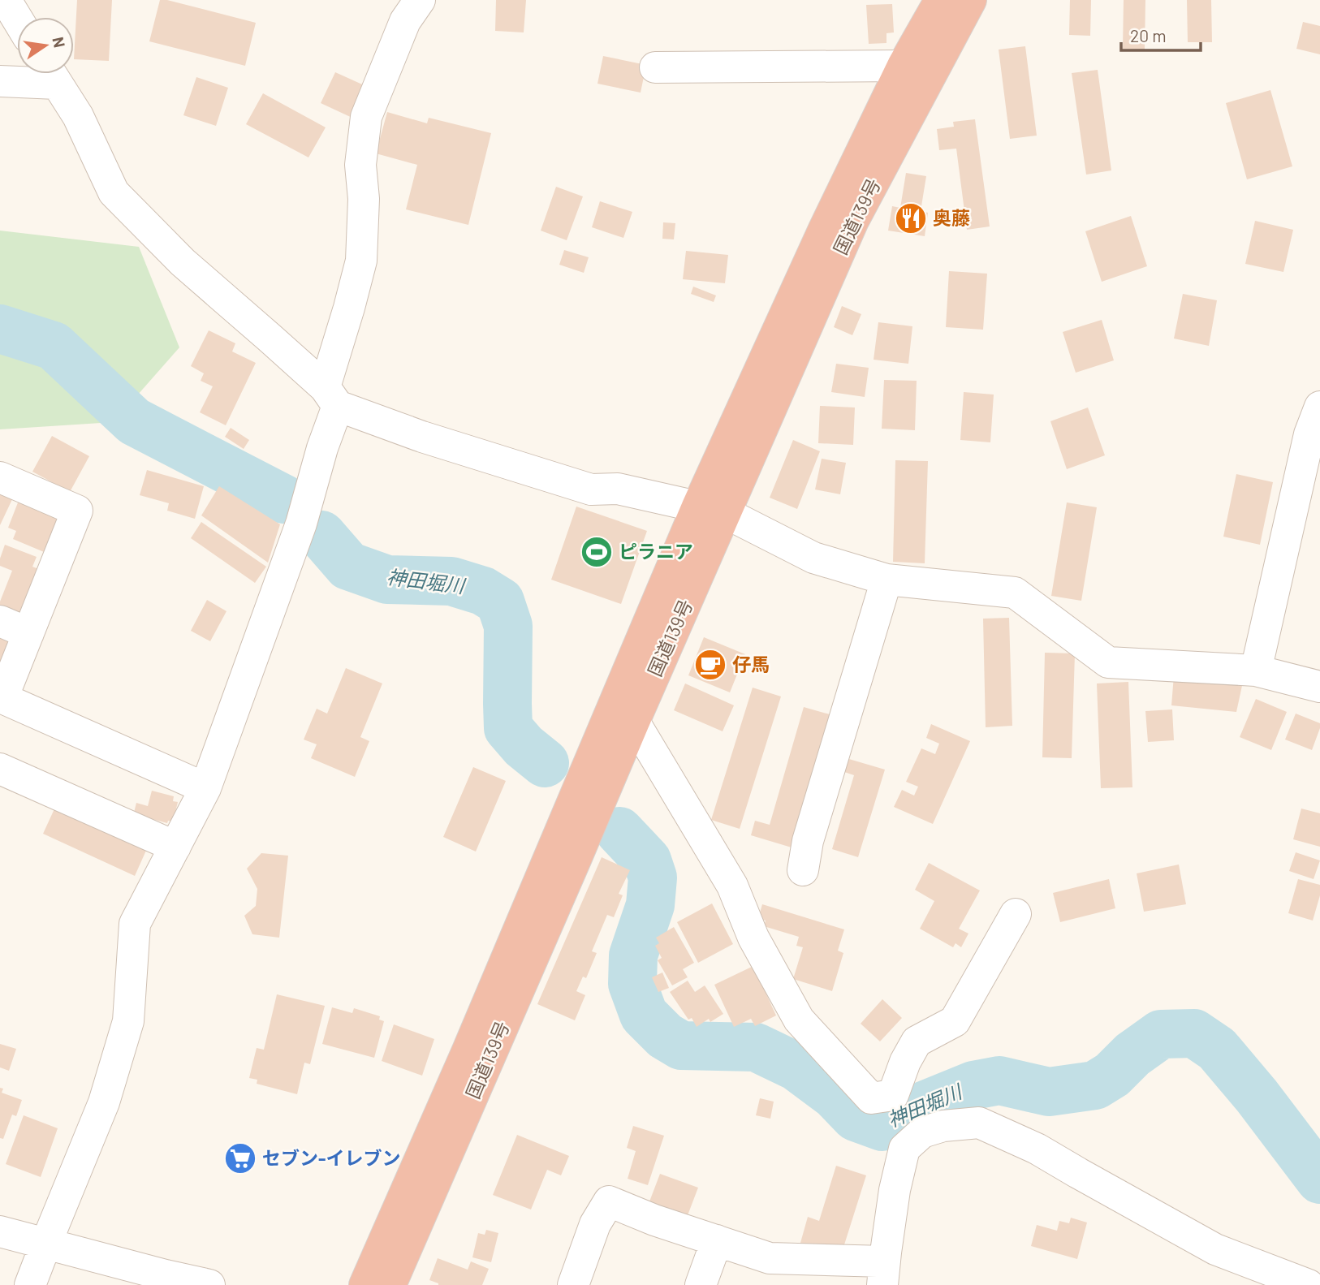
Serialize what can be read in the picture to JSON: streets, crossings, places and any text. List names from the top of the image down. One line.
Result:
{"streets":{"highway":["国道139号"]},"water":["神田堀川"],"places":{"restaurant":["奥藤"],"sports":["ピラニア"],"cafe":["仔馬"],"supermarket":["セブン-イレブン"]},"scale_bar":"20 m","north":"right"}
